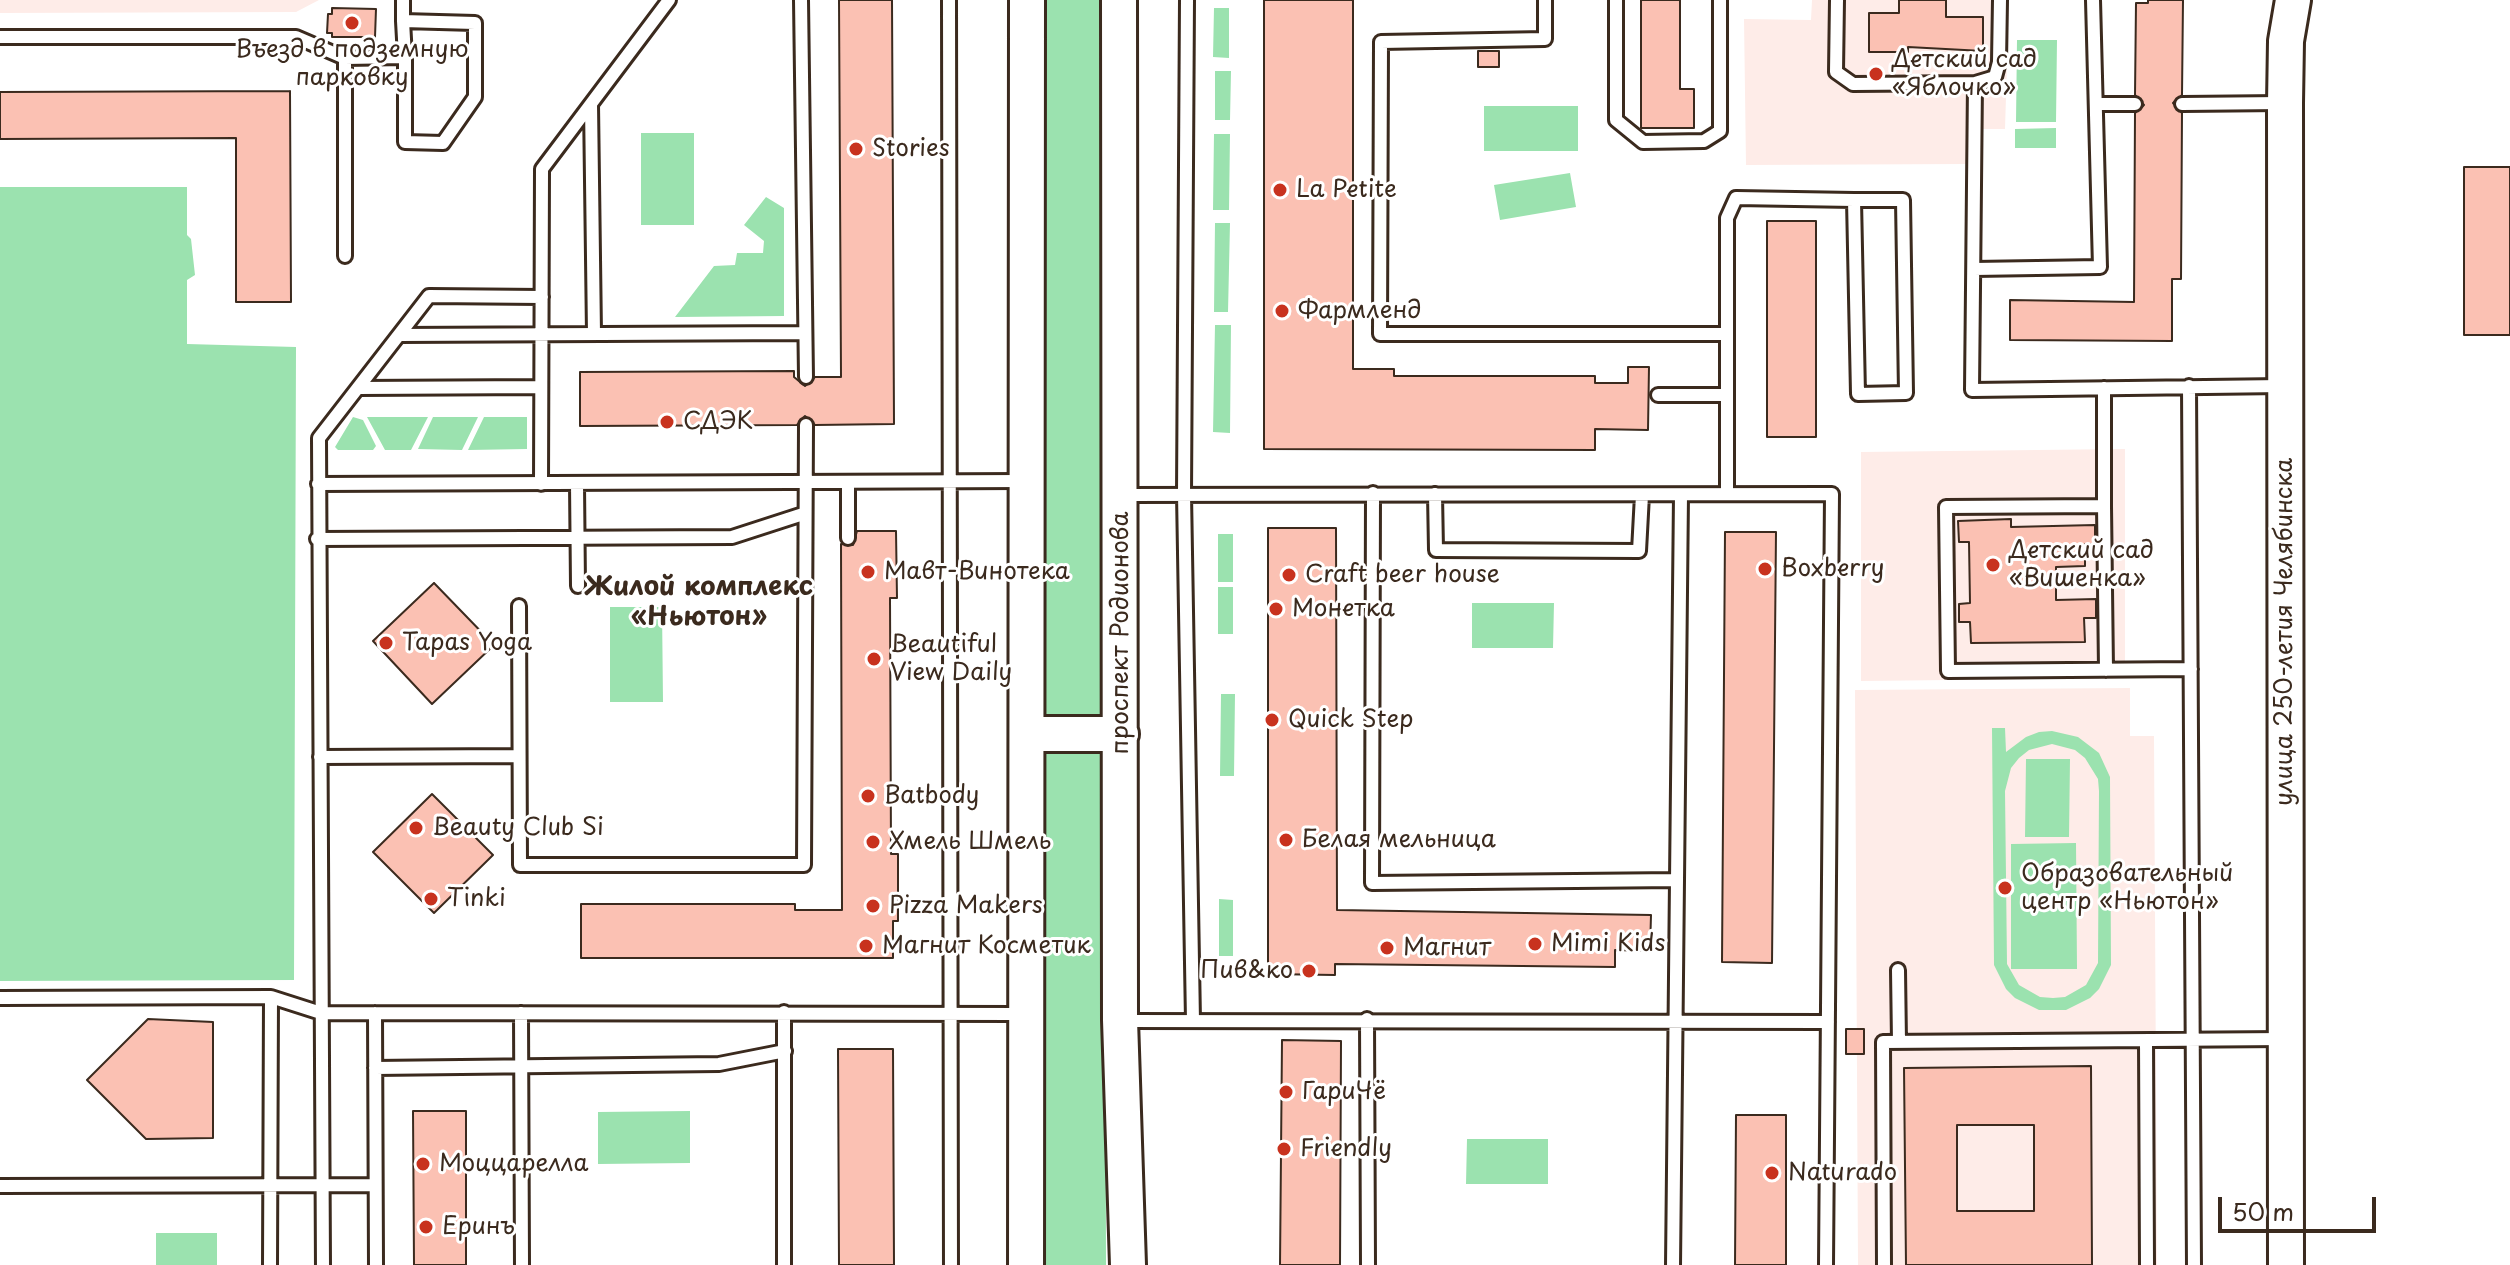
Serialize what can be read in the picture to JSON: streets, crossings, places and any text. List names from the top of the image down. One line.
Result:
{"streets":{"street":["улица 250-летия Челябинска","проспект Родионова"]},"districts":["Жилой комплекс «Ньютон»"],"places":["Въезд в подземную парковку","Детский сад «Яблочко»","Stories","La Petite","Фармленд","СДЭК","Детский сад «Вишенка»","Boxberry","Мавт-Винотека","Craft beer house","Монетка","Tapas Yoga","Beautiful View Daily","Quick Step","Batbody","Beauty Club Si","Белая мельница","Хмель Шмель","Образовательный центр «Ньютон»","Tinki","Pizza Makers","Mimi Kids","Магнит Косметик","Магнит","Пив&ко","ГариЧё","Friendly","Моццарелла","Naturado","Еринъ"],"scale_bar":"50 m"}
